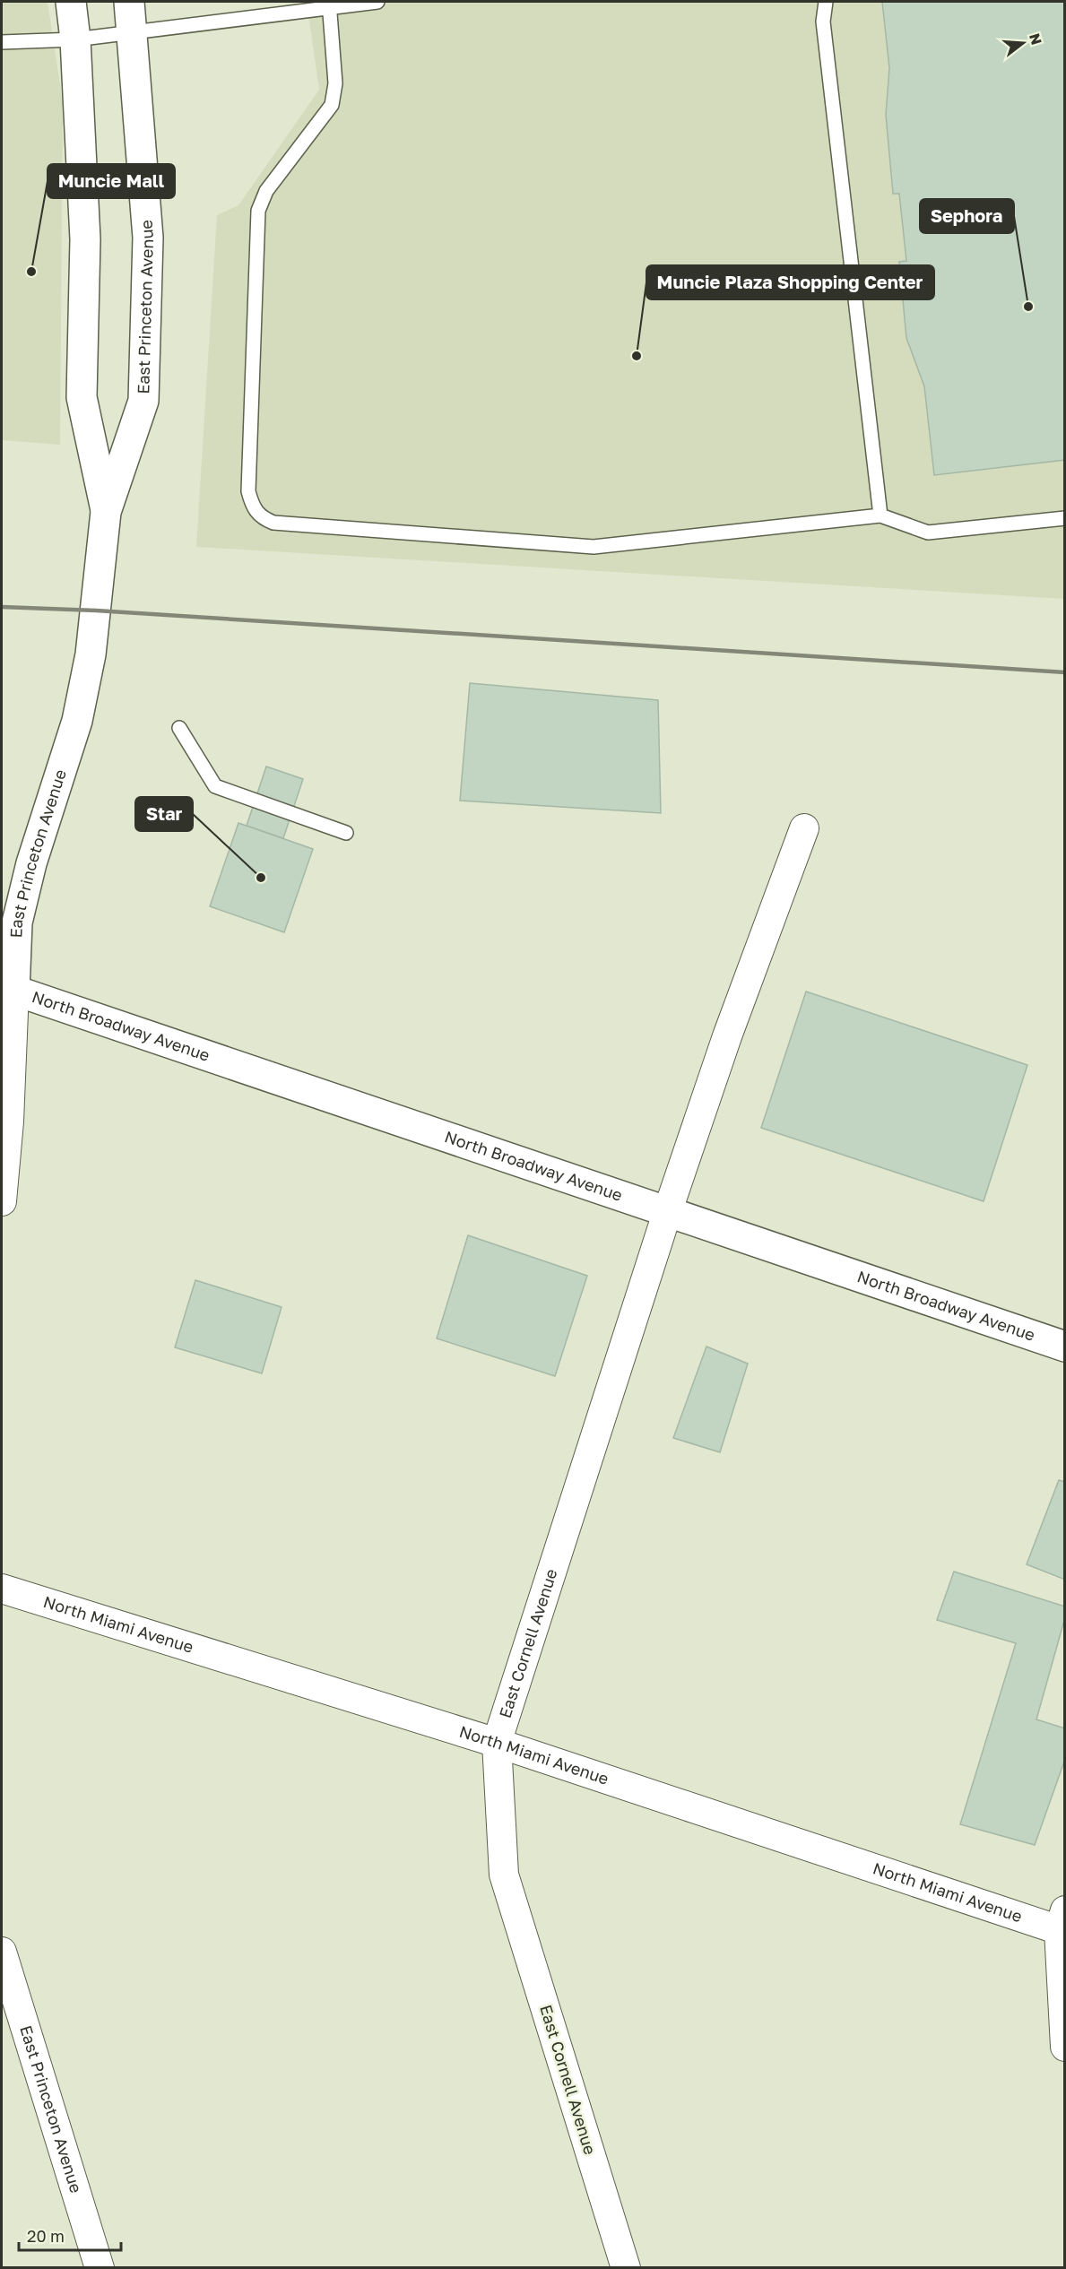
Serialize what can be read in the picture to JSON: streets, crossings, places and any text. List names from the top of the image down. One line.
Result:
{"streets":{"street":["East Princeton Avenue","North Broadway Avenue","North Miami Avenue","East Cornell Avenue"]},"crossings":[["East Princeton Avenue","North Broadway Avenue"],["North Broadway Avenue","East Cornell Avenue"],["North Miami Avenue","East Cornell Avenue"]],"places":["Muncie Mall","Sephora","Muncie Plaza Shopping Center","Star"],"scale_bar":"20 m","north":"right"}
